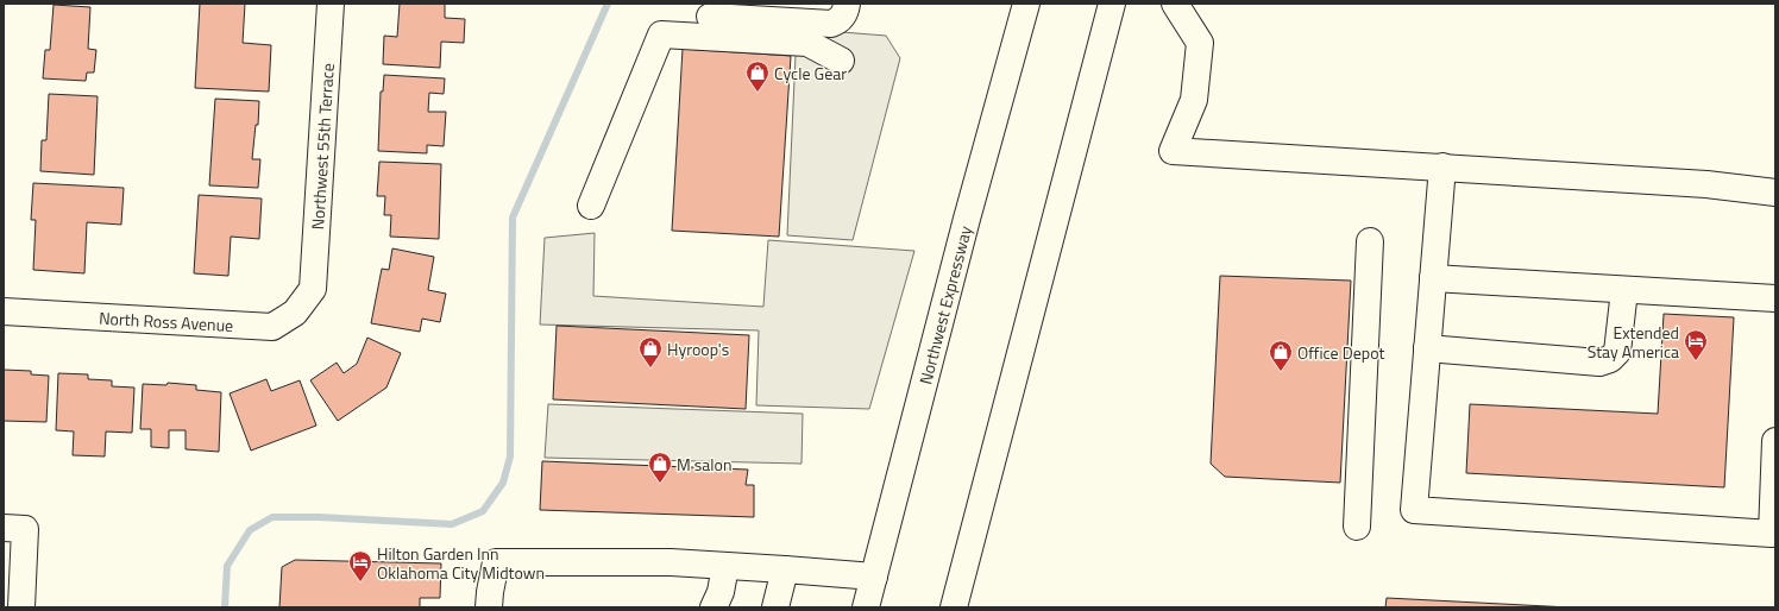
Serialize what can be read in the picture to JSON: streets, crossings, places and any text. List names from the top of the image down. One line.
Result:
{"streets":{"main road":["Northwest 55th Terrace","Northwest Expressway","North Ross Avenue"]},"crossings":[["Northwest 55th Terrace","North Ross Avenue"]],"places":{"shop":["Cycle Gear","Hyroop's","Office Depot","M salon"],"hotel":["Extended Stay America","Hilton Garden Inn Oklahoma City Midtown"]}}
